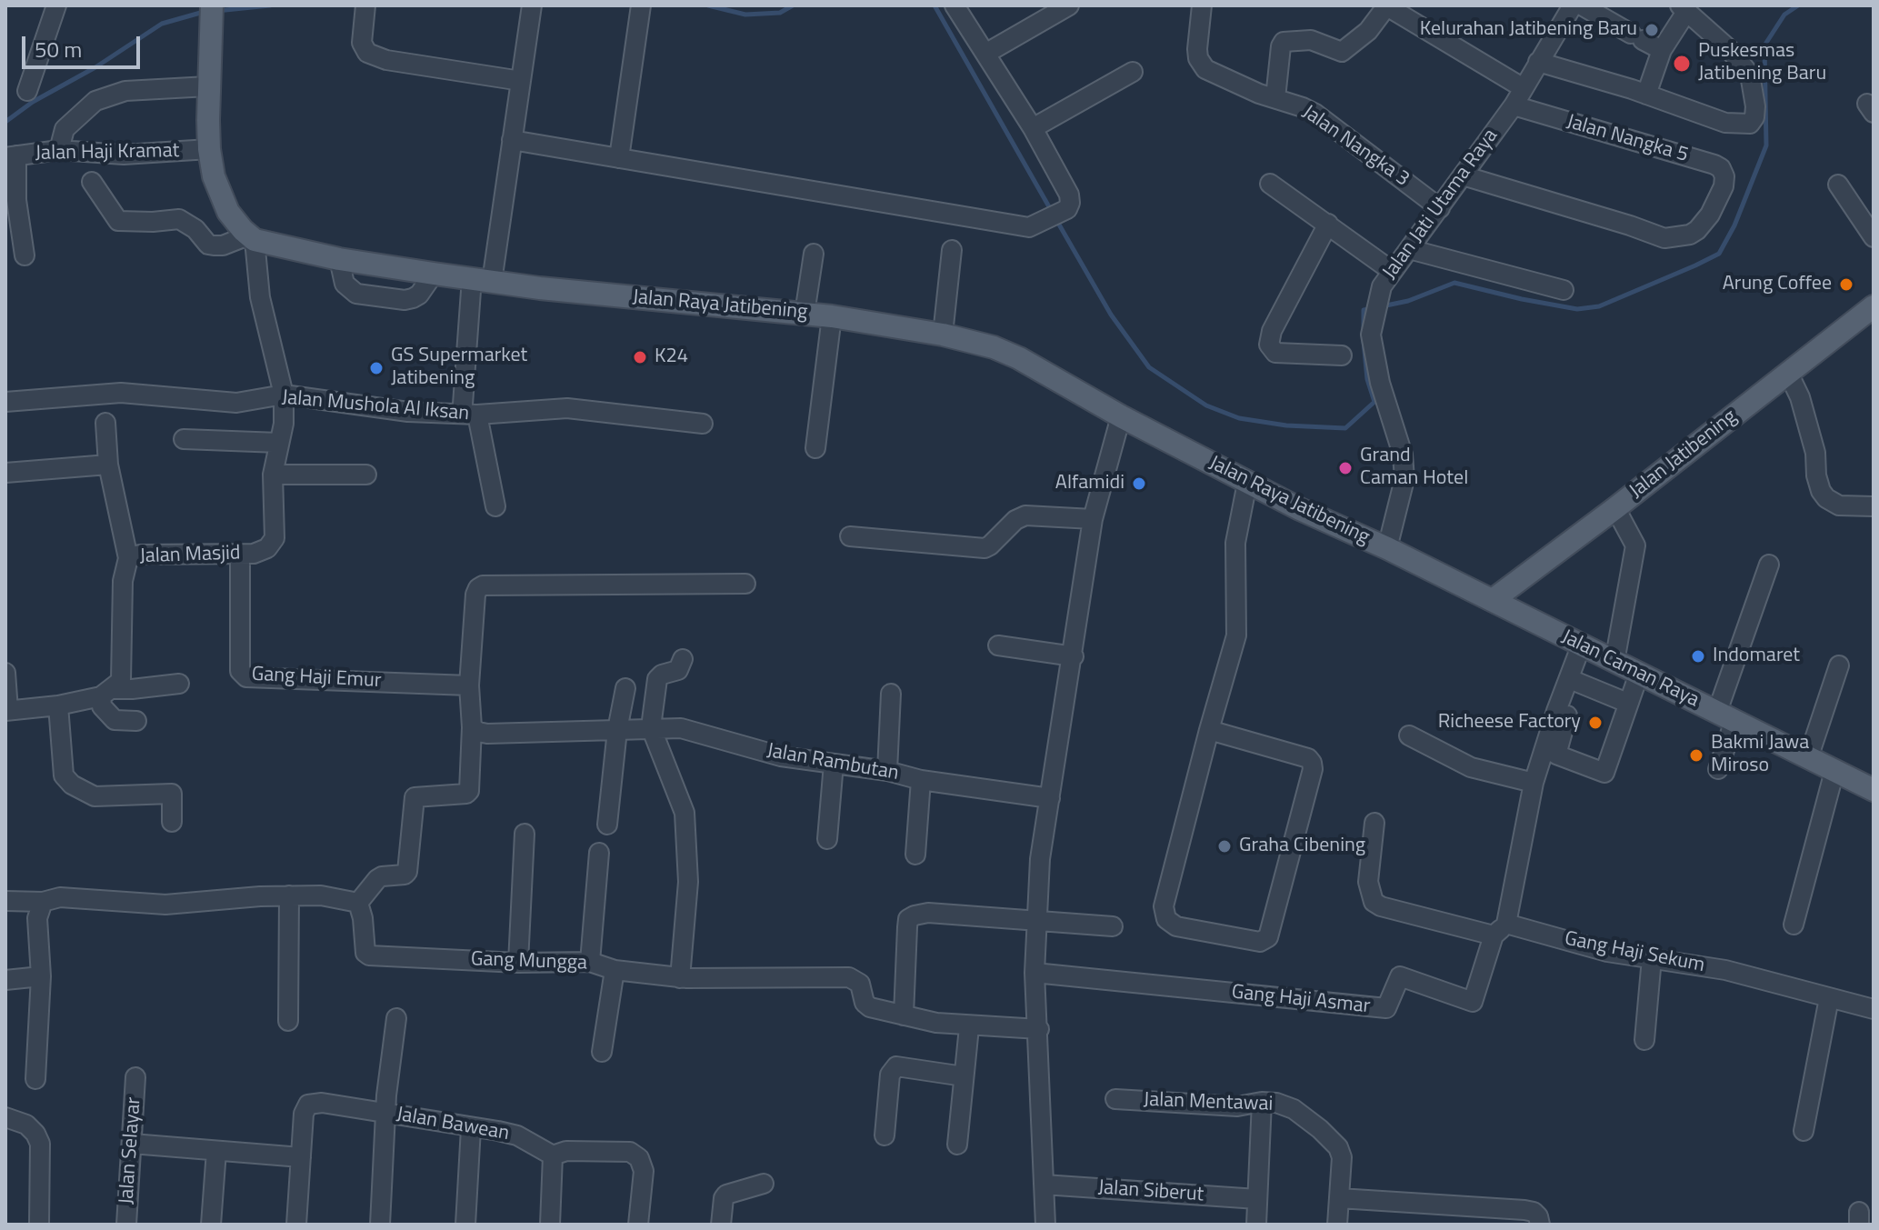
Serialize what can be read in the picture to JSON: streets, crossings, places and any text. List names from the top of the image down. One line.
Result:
{"streets":{"main road":["Jalan Raya Jatibening","Jalan Jatibening","Jalan Caman Raya"],"street":["Jalan Nangka 5","Jalan Nangka 3","Jalan Haji Kramat","Jalan Jati Utama Raya","Jalan Mushola Al Iksan","Jalan Masjid","Gang Haji Emur","Jalan Rambutan","Gang Haji Sekum","Gang Mungga","Gang Haji Asmar","Jalan Mentawai","Jalan Bawean","Jalan Selayar","Jalan Siberut"]},"crossings":[["Jalan Nangka 5","Jalan Jati Utama Raya"],["Jalan Nangka 3","Jalan Jati Utama Raya"],["Jalan Jati Utama Raya","Jalan Raya Jatibening"],["Jalan Jati Utama Raya","Jalan Caman Raya"],["Jalan Raya Jatibening","Jalan Masjid"],["Jalan Raya Jatibening","Jalan Caman Raya"],["Jalan Mushola Al Iksan","Jalan Masjid"],["Jalan Jatibening","Jalan Caman Raya"],["Jalan Masjid","Gang Haji Emur"],["Gang Haji Sekum","Gang Haji Asmar"]],"places":["Kelurahan Jatibening Baru","Puskesmas Jatibening Baru","Arung Coffee","K24","GS Supermarket Jatibening","Grand Caman Hotel","Alfamidi","Indomaret","Richeese Factory","Bakmi Jawa Miroso","Graha Cibening"],"scale_bar":"50 m"}
